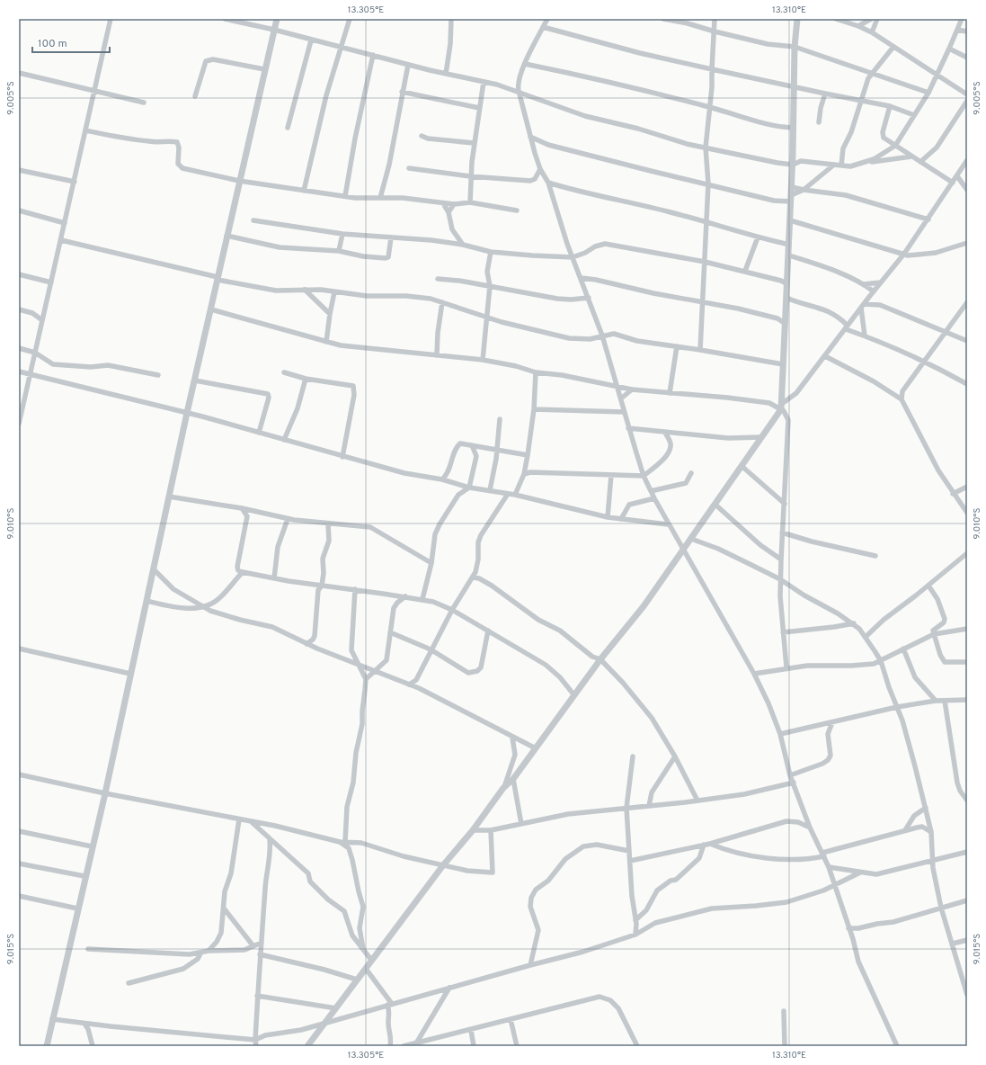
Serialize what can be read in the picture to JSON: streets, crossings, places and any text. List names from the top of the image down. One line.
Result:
{"scale_bar":"100 m","coordinates":["13.305°E","13.310°E","9.005°S","9.010°S","9.015°S"]}
